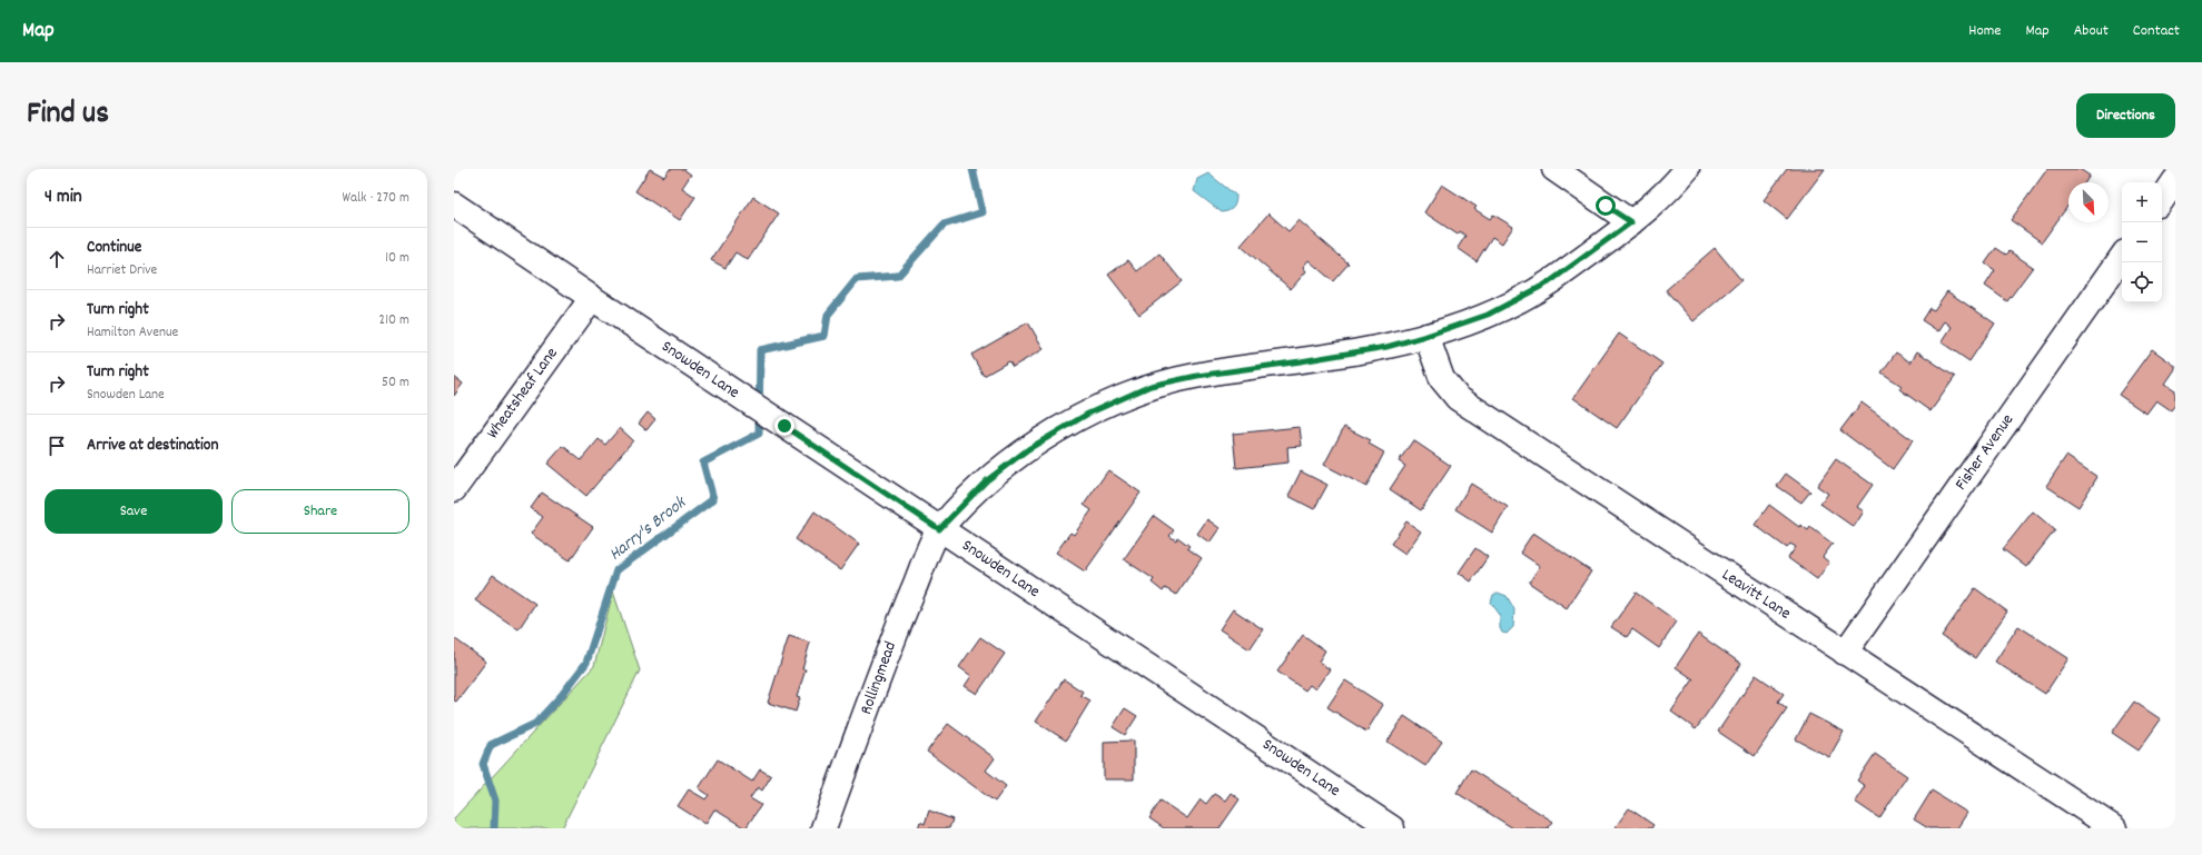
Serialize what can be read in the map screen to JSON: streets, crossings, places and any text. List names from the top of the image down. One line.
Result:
{"streets":{"street":["Snowden Lane","Wheatsheaf Lane","Fisher Avenue","Leavitt Lane","Rollingmead"]},"crossings":[["Snowden Lane","Wheatsheaf Lane"],["Snowden Lane","Rollingmead"],["Fisher Avenue","Leavitt Lane"]],"water":["Harry's Brook"],"north":"bottom right","page":{"header":"Map","nav":["Home","Map","About","Contact"],"title":"Find us","buttons":["Directions",["Save","Share"]],"heading":["4 min","Walk · 270 m"],"map_buttons":["+","−"],"list":[["Continue","Harriet Drive","10 m"],["Turn right","Hamilton Avenue","210 m"],["Turn right","Snowden Lane","50 m"],"Arrive at destination"]}}
